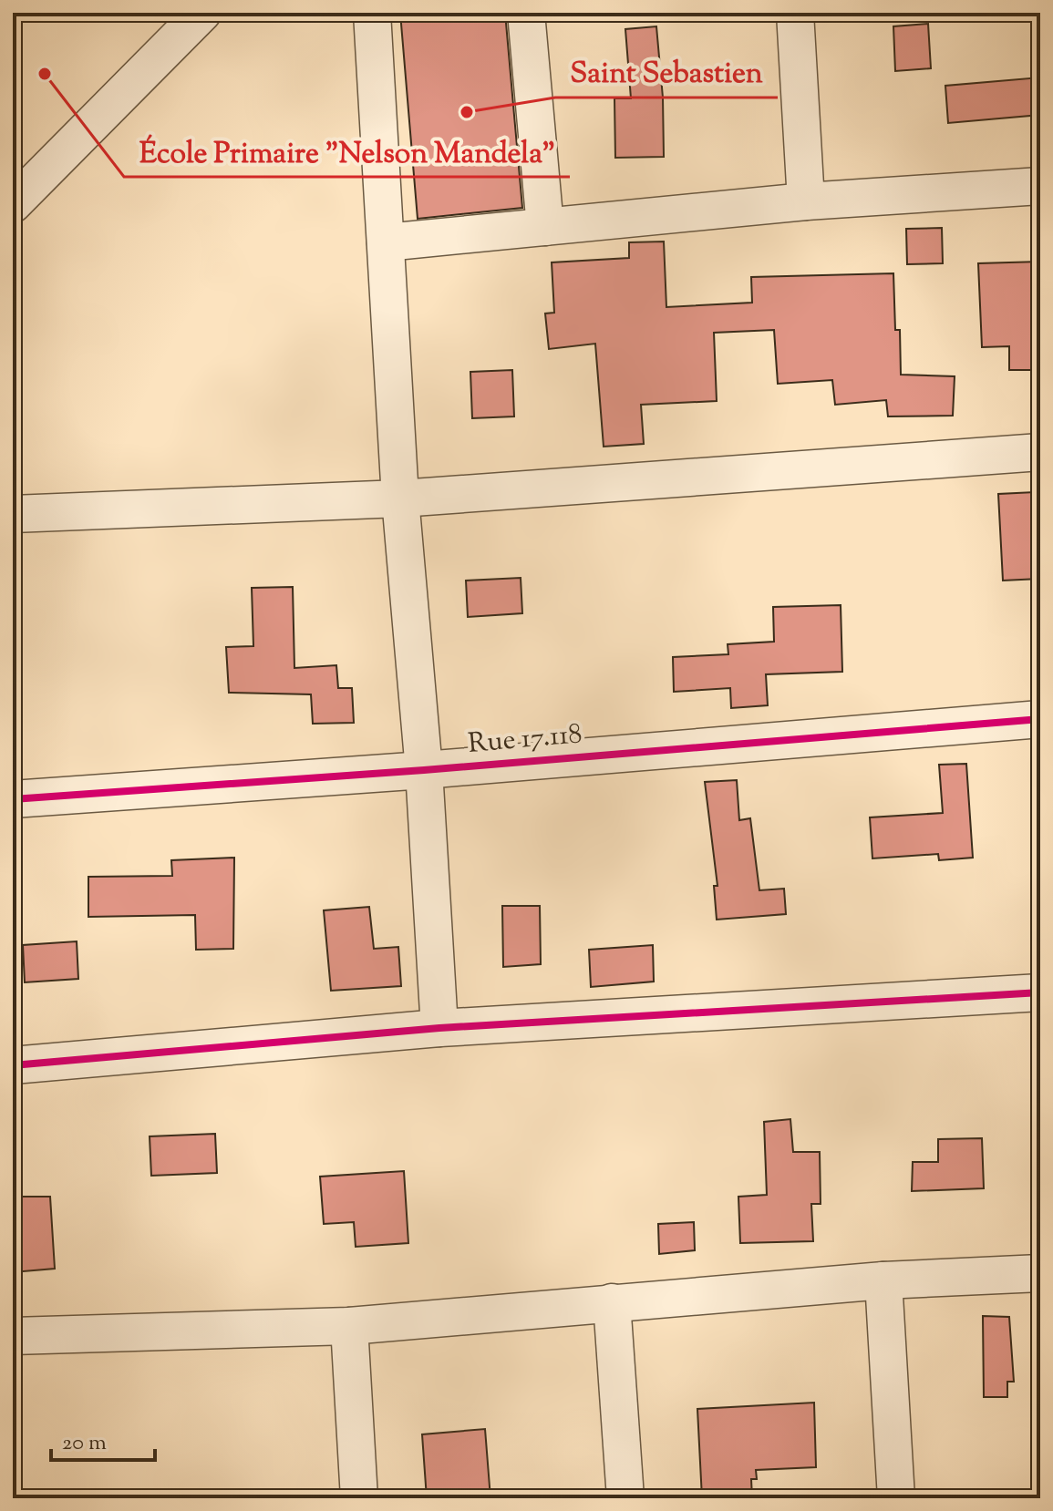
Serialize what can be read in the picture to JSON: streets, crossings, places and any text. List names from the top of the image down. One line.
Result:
{"streets":{"street":["Rue 17.118"]},"places":["École Primaire \"Nelson Mandela\"","Saint Sebastien"],"scale_bar":"20 m"}
